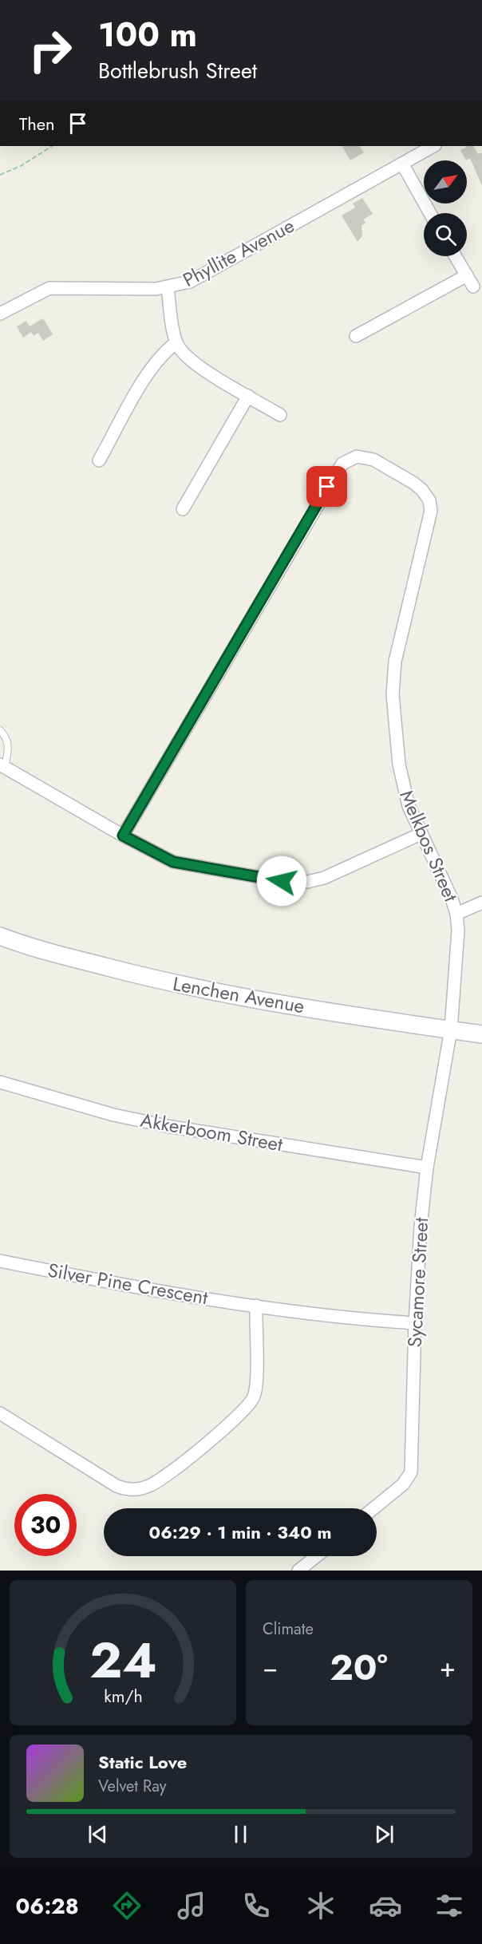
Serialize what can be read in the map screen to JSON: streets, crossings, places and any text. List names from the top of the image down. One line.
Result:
{"streets":{"main road":["Lenchen Avenue"],"street":["Phyllite Avenue","Melkbos Street","Akkerboom Street","Sycamore Street","Silver Pine Crescent"]},"crossings":[["Melkbos Street","Lenchen Avenue"],["Melkbos Street","Sycamore Street"],["Lenchen Avenue","Sycamore Street"],["Akkerboom Street","Sycamore Street"],["Sycamore Street","Silver Pine Crescent"]],"north":"top right","page":{"turn":["100 m","Bottlebrush Street"],"then":"Then","limit":"30","trip":"06:29 · 1 min · 340 m","tile":"Climate","heat":["−","20°","+"],"song":["Static Love","Velvet Ray"],"tabs":"06:28","gauge":["24","km/h"]}}
